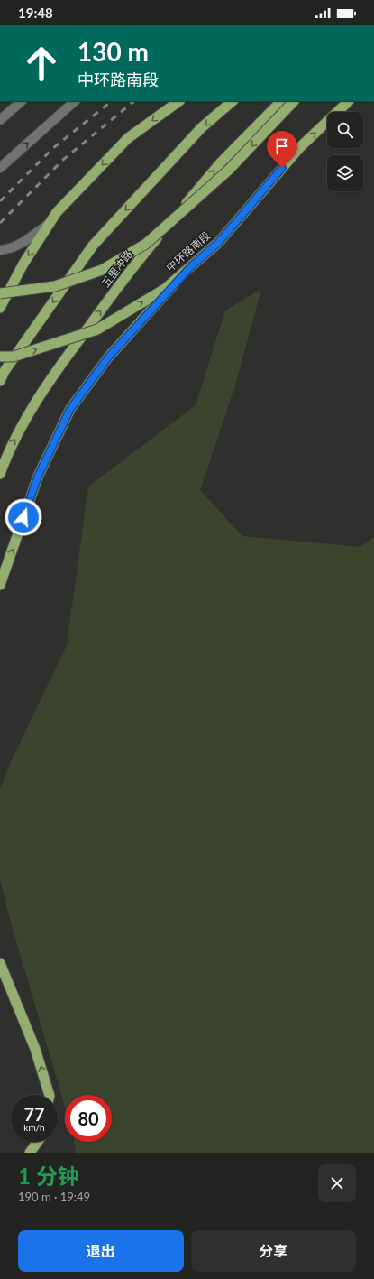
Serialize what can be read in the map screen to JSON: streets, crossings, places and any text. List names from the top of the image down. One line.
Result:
{"streets":{"highway":["中环路南段","五里冲路"]},"page":{"status":"19:48","turn":["130 m","中环路南段"],"speed":"77 km/h","limit":"80","heading":["1 分钟","190 m · 19:49"],"buttons":["退出","分享"]}}
